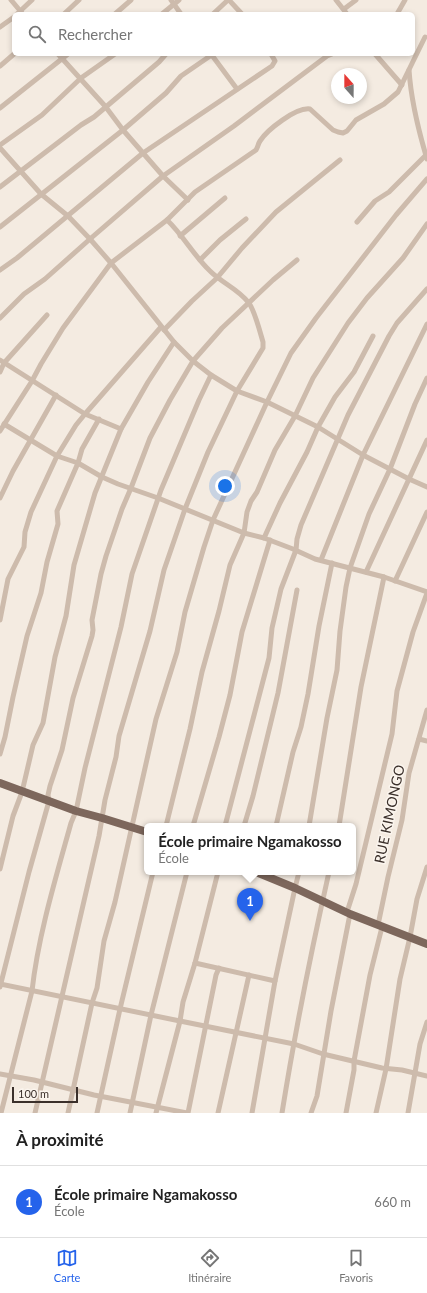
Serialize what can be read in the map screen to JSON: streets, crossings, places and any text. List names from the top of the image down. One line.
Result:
{"streets":{"street":["RUE KIMONGO"]},"scale_bar":"100 m","north":"top","page":{"search":"Rechercher","popup":["École primaire Ngamakosso","École"],"pins":"1","scale":"100 m","heading":"À proximité","list":[{"mark":"1","name":"École primaire Ngamakosso","note":"École","value":"660 m"}],"nav":["Carte","Itinéraire","Favoris"]}}
